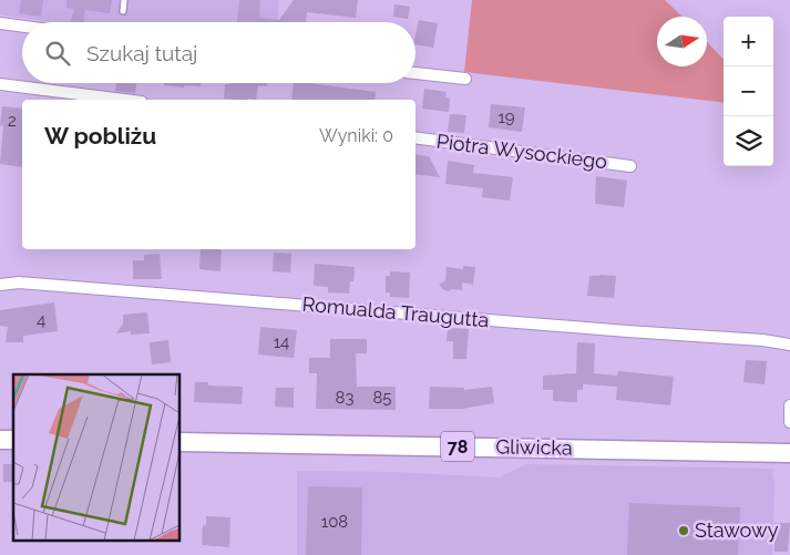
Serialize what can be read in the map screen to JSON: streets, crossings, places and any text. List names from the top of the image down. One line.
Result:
{"streets":{"main road":["78","Gliwicka"],"street":["Piotra Wysockiego","Romualda Traugutta"]},"places":["Stawowy"],"house_numbers":["19","2","4","14","83","85","108"],"north":"right","page":{"map_buttons":["+","−"],"search":"Szukaj tutaj","heading":["W pobliżu","Wyniki: 0"]}}
